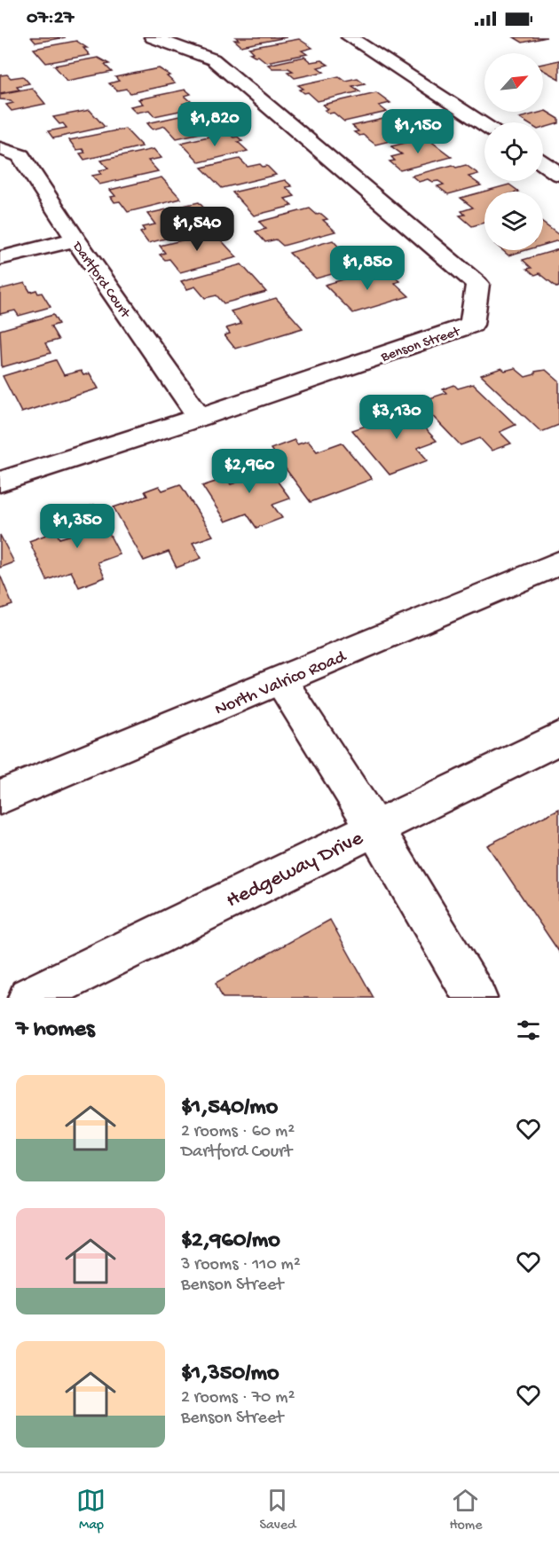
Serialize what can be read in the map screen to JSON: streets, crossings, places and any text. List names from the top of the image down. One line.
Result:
{"streets":{"street":["Dartford Court","Benson Street","North Valrico Road","Hedgeway Drive"]},"crossings":[["Dartford Court","Benson Street"]],"north":"top right","page":{"status":"07:27","price":["$1,820","$1,150","$1,540","$1,850","$3,130","$2,960","$1,350"],"heading":"7 homes","list":[{"name":"$1,540/mo","note":"2 rooms · 60 m² · Dartford Court"},{"name":"$2,960/mo","note":"3 rooms · 110 m² · Benson Street"},{"name":"$1,350/mo","note":"2 rooms · 70 m² · Benson Street"}],"tabs":["Map","Saved","Home"]}}
